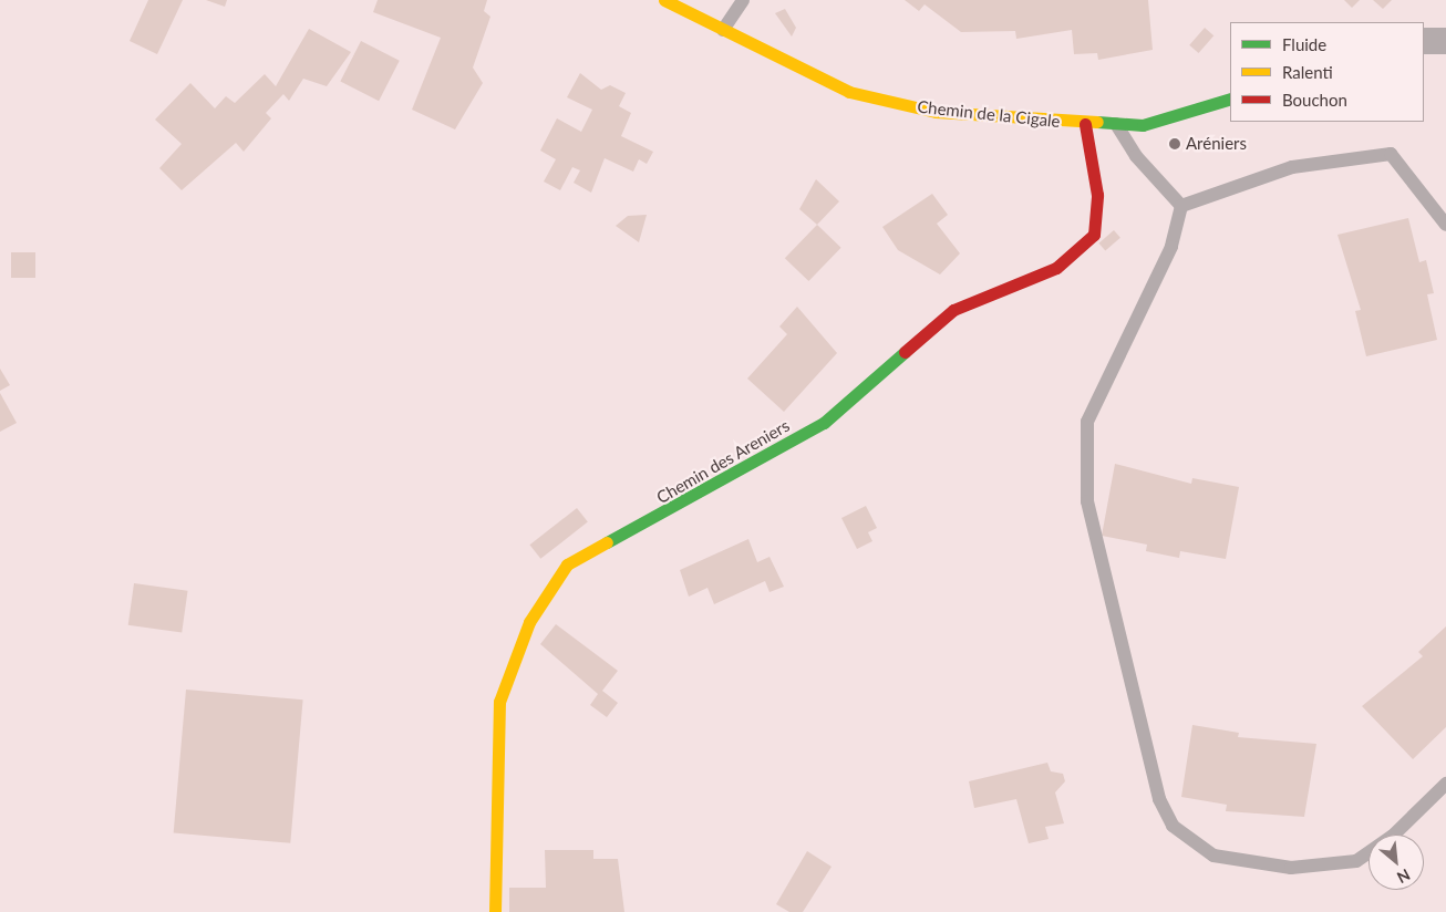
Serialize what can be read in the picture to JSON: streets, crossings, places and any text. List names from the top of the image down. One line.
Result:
{"streets":{"street":["Chemin de la Cigale","Chemin des Areniers"]},"crossings":[["Chemin de la Cigale","Chemin des Areniers"]],"places":["Aréniers"],"legend":["Fluide","Ralenti","Bouchon"],"north":"bottom right"}
